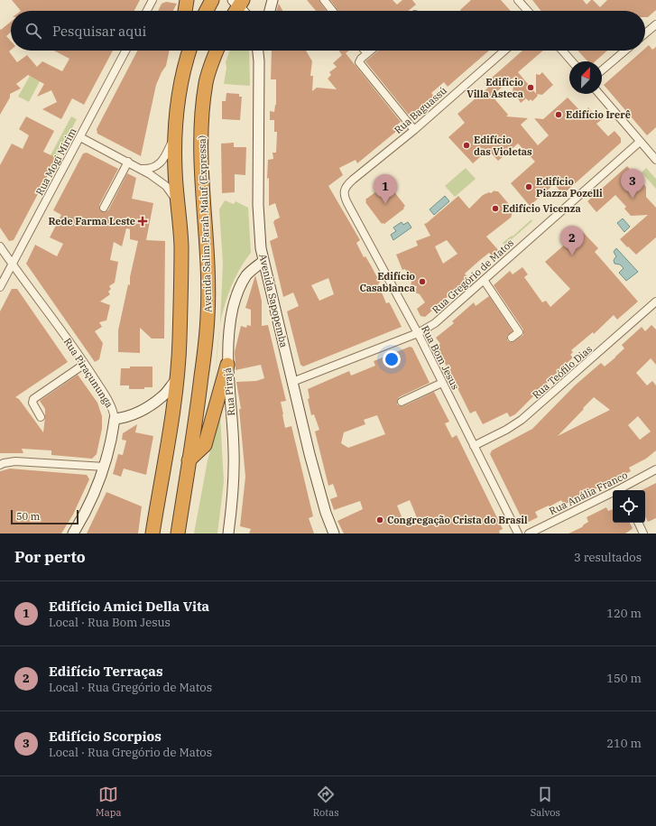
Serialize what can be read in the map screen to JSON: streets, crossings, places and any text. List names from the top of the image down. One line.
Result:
{"streets":{"highway":["Avenida Salim Farah Maluf (Expressa)"],"main road":["Avenida Sapopemba","Rua Piraçununga","Rua Pirajá"],"street":["Rua Baguassú","Rua Mogi Mirim","Rua Gregório de Matos","Rua Bom Jesus","Rua Teófilo Dias","Rua Anália Franco"]},"crossings":[["Rua Baguassú","Rua Bom Jesus"],["Rua Mogi Mirim","Rua Piraçununga"],["Rua Gregório de Matos","Avenida Sapopemba"],["Rua Gregório de Matos","Rua Bom Jesus"],["Avenida Sapopemba","Rua Pirajá"],["Rua Bom Jesus","Rua Teófilo Dias"]],"places":{"other":["Edifício Villa Asteca","Edifício Irerê","Edifício das Violetas","Edifício Piazza Pozelli","Edifício Vicenza","Edifício Casablanca","Congregação Crista do Brasil"],"health":["Rede Farma Leste"]},"scale_bar":"50 m","north":"top right","page":{"search":"Pesquisar aqui","pins":["3","1","2"],"scale":"50 m","heading":["Por perto","3 resultados"],"list":[{"mark":"1","name":"Edifício Amici Della Vita","note":"Local · Rua Bom Jesus","value":"120 m"},{"mark":"2","name":"Edifício Terraças","note":"Local · Rua Gregório de Matos","value":"150 m"},{"mark":"3","name":"Edifício Scorpios","note":"Local · Rua Gregório de Matos","value":"210 m"}],"nav":["Mapa","Rotas","Salvos"]}}
